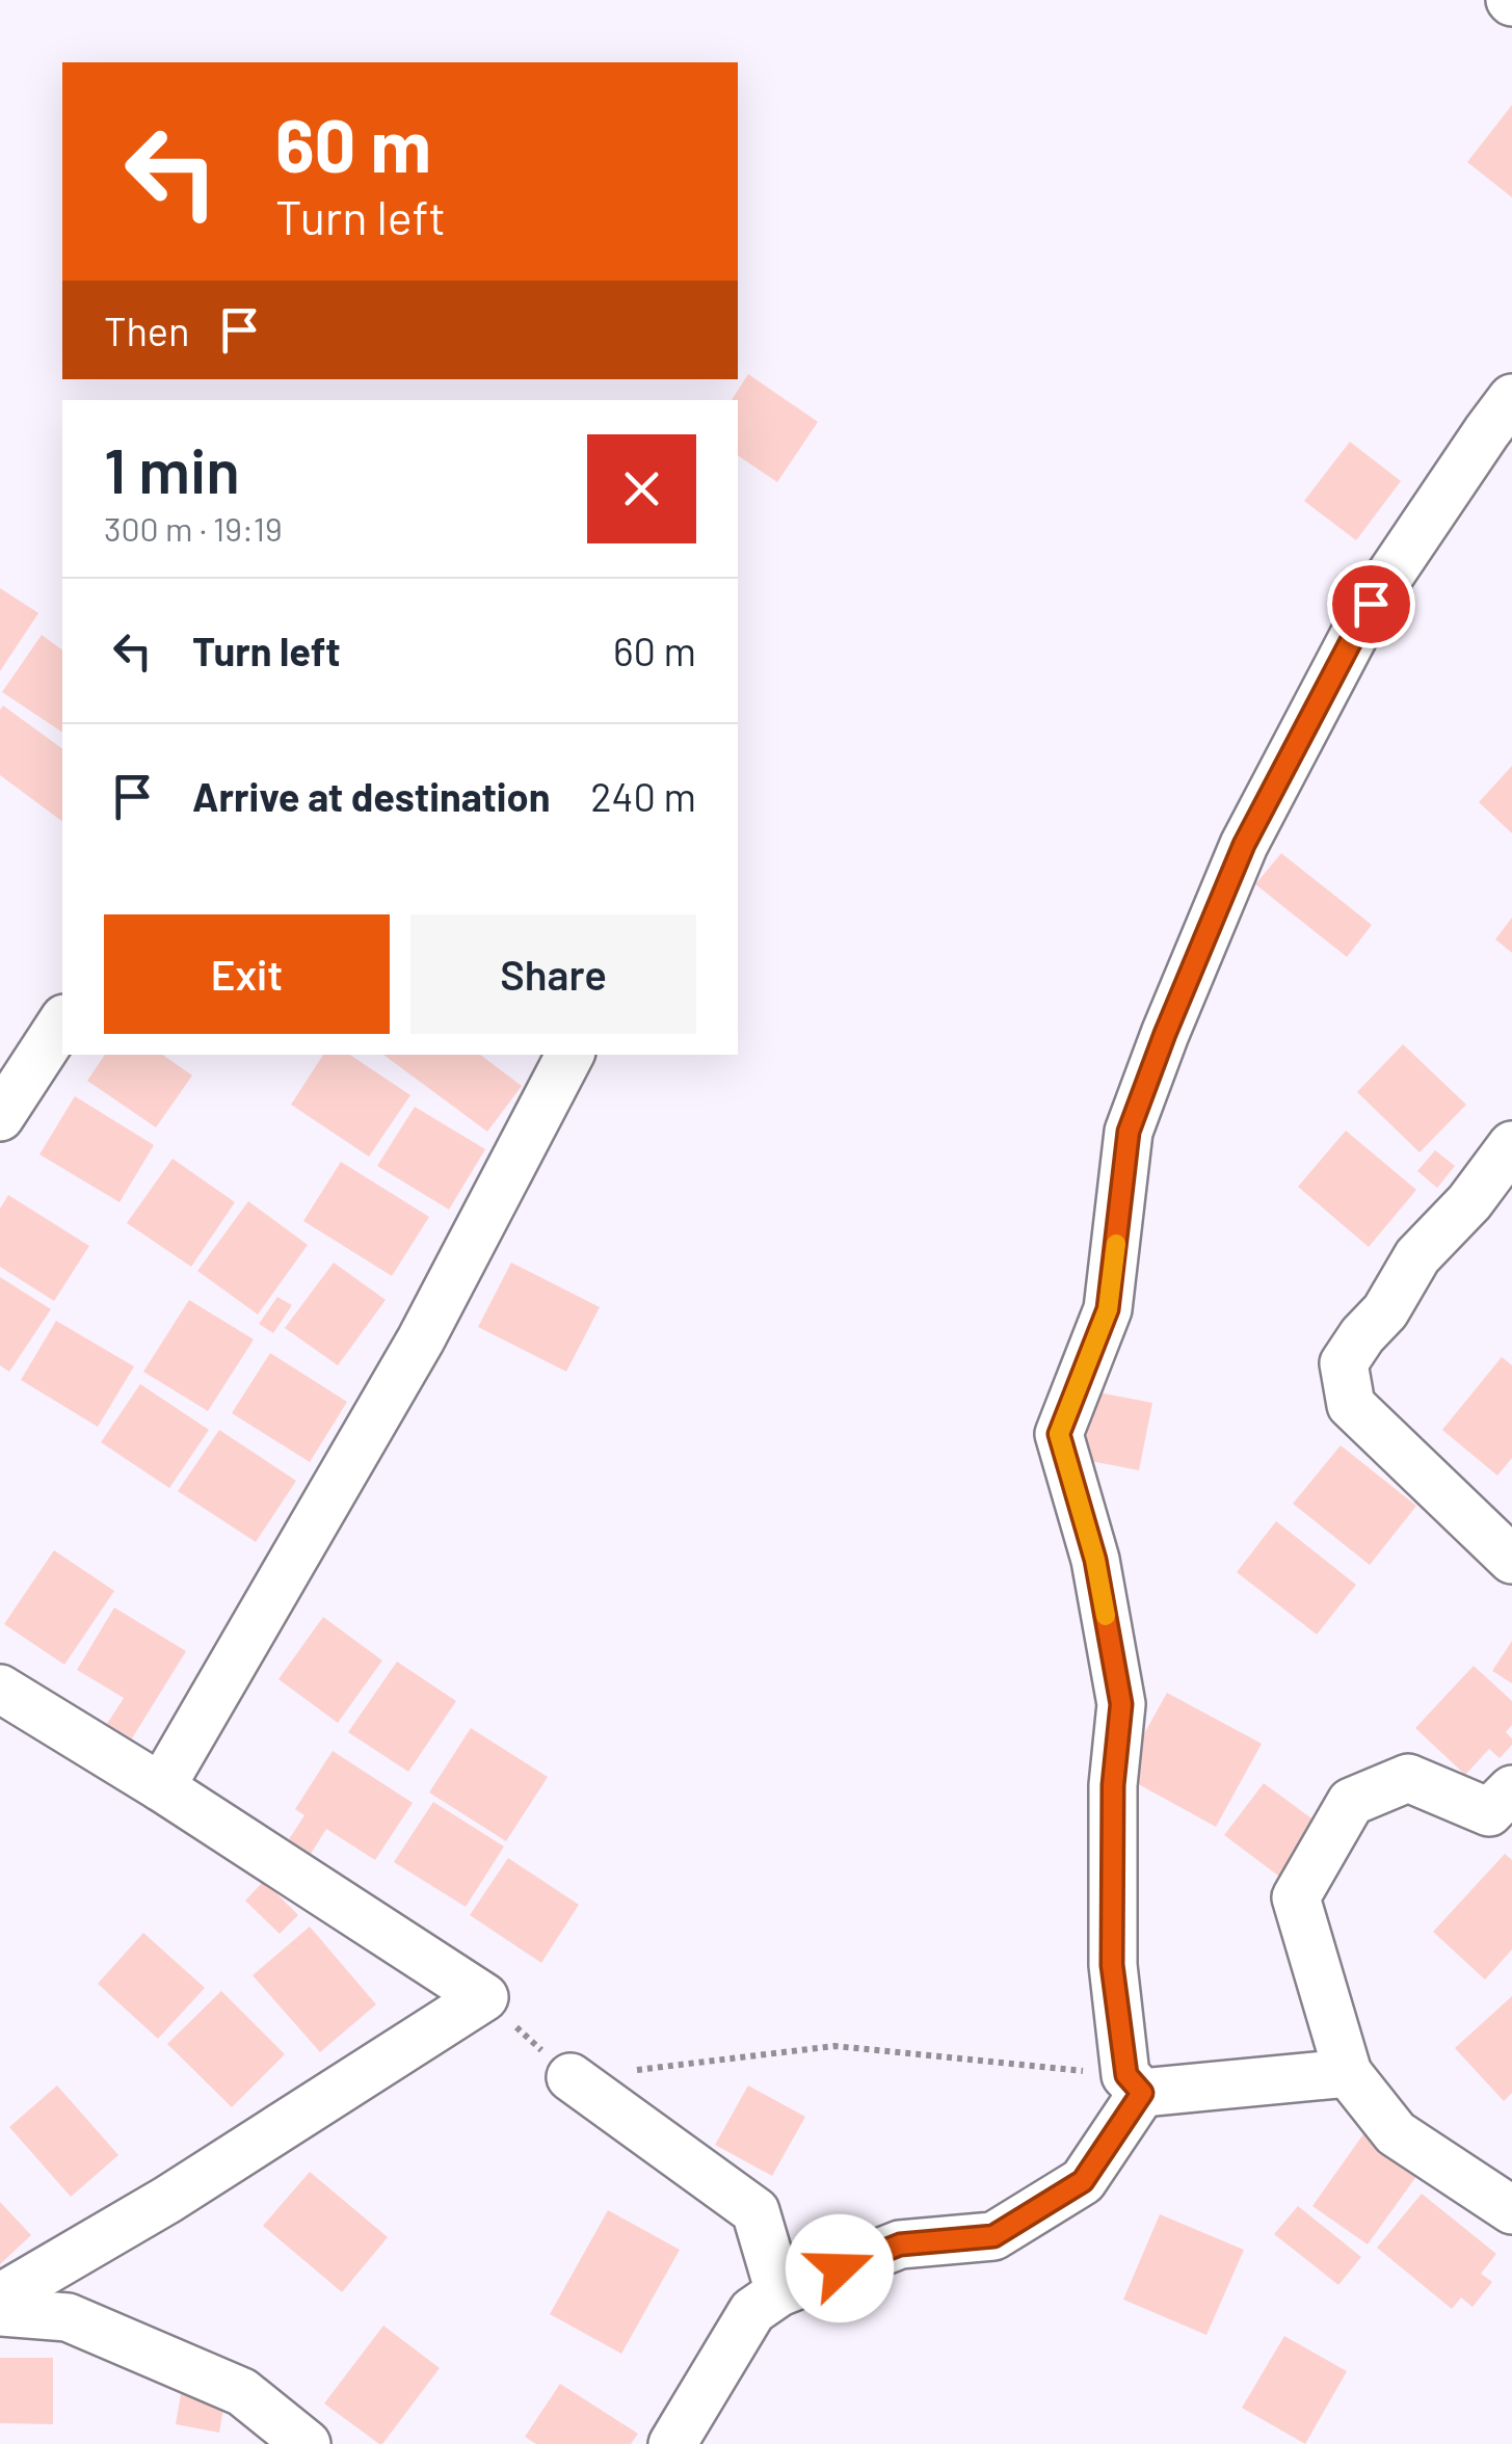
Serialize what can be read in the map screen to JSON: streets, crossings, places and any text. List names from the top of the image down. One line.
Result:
{"page":{"turn":["60 m","Turn left"],"then":"Then","heading":["1 min","300 m · 19:19"],"list":[{"name":"Turn left","value":"60 m"},{"name":"Arrive at destination","value":"240 m"}],"buttons":["Exit","Share"]}}
